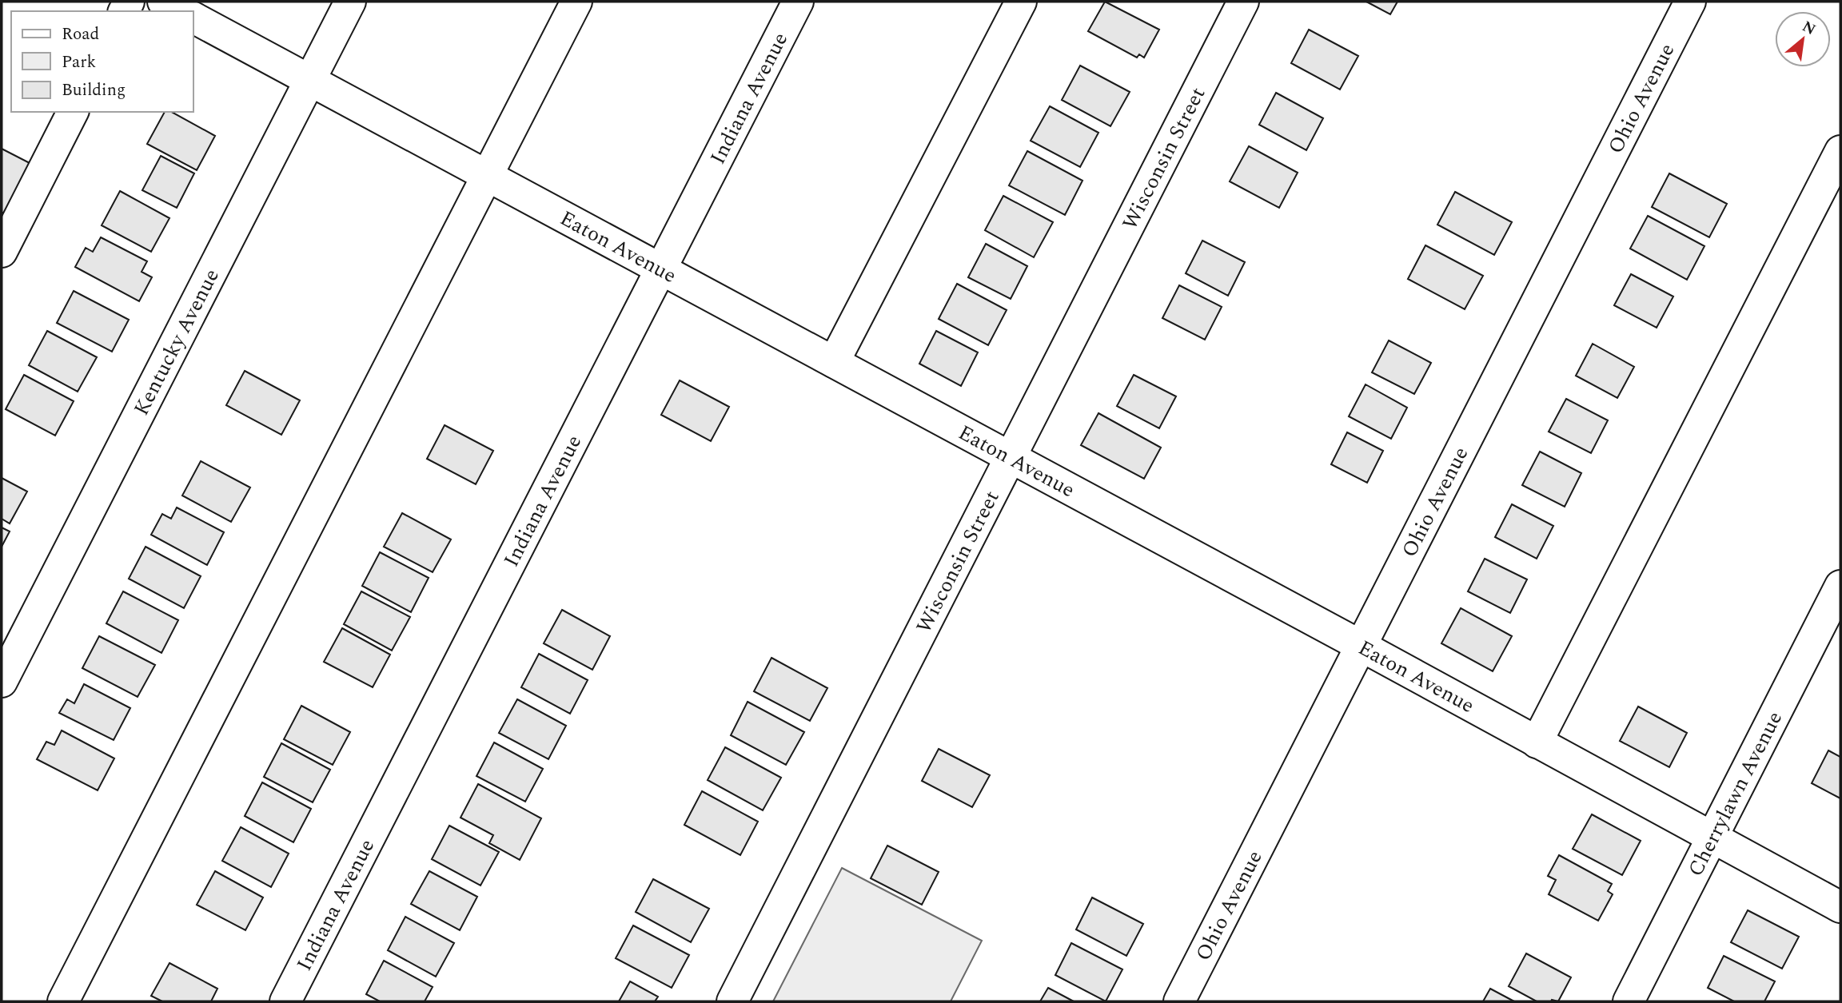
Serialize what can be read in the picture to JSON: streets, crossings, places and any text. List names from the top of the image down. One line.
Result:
{"streets":{"street":["Ohio Avenue","Indiana Avenue","Wisconsin Street","Eaton Avenue","Kentucky Avenue","Cherrylawn Avenue"]},"crossings":[["Ohio Avenue","Eaton Avenue"],["Indiana Avenue","Eaton Avenue"],["Wisconsin Street","Eaton Avenue"],["Eaton Avenue","Kentucky Avenue"],["Eaton Avenue","Cherrylawn Avenue"]],"legend":["Road","Park","Building"],"north":"top right"}
